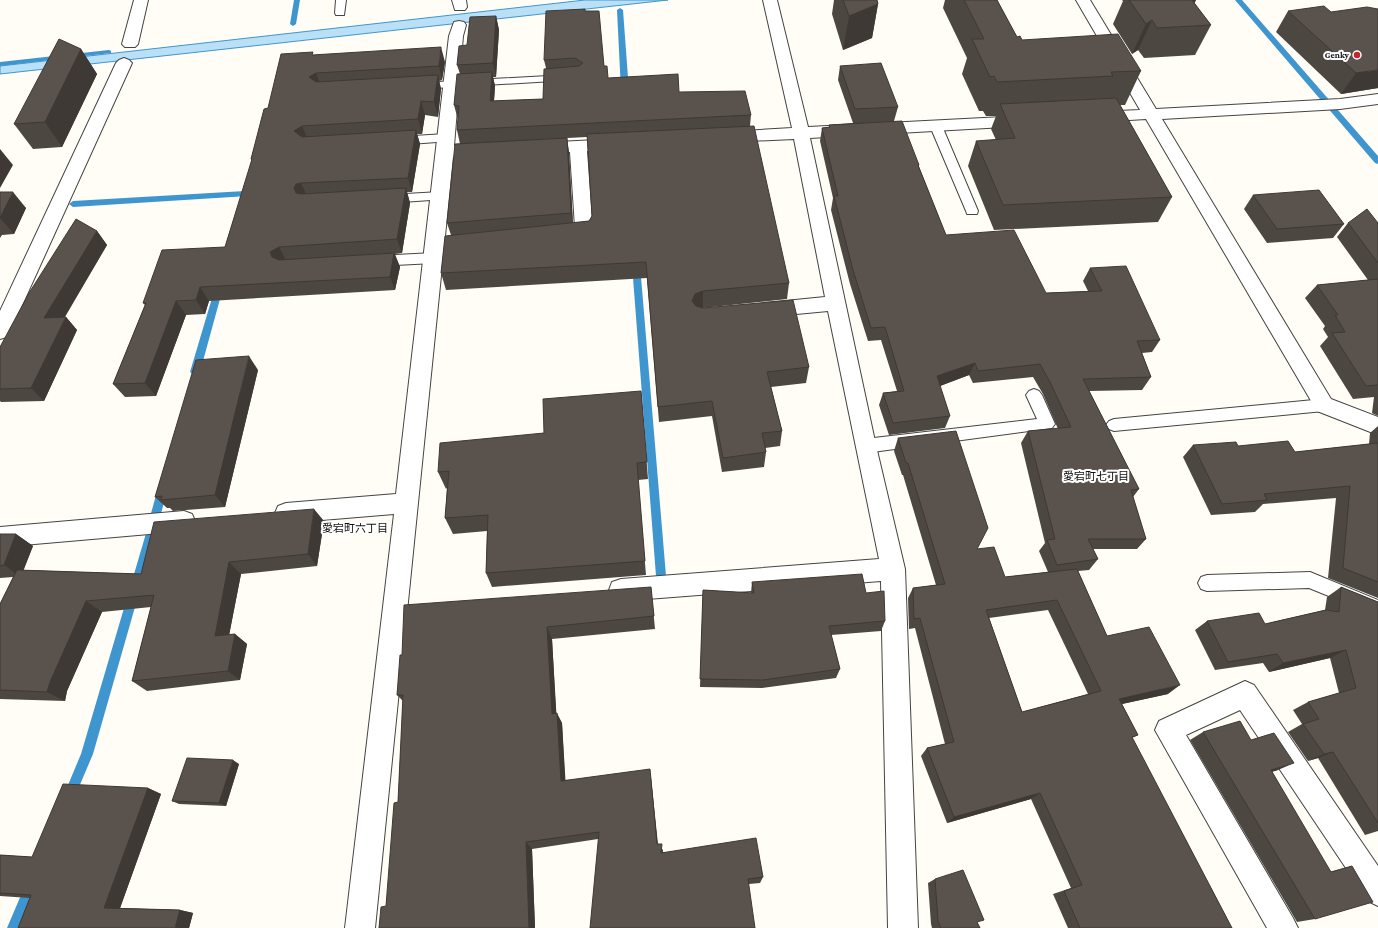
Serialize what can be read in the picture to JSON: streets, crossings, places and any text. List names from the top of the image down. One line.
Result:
{"districts":["愛宕町七丁目","愛宕町六丁目"],"places":["Genky"]}
